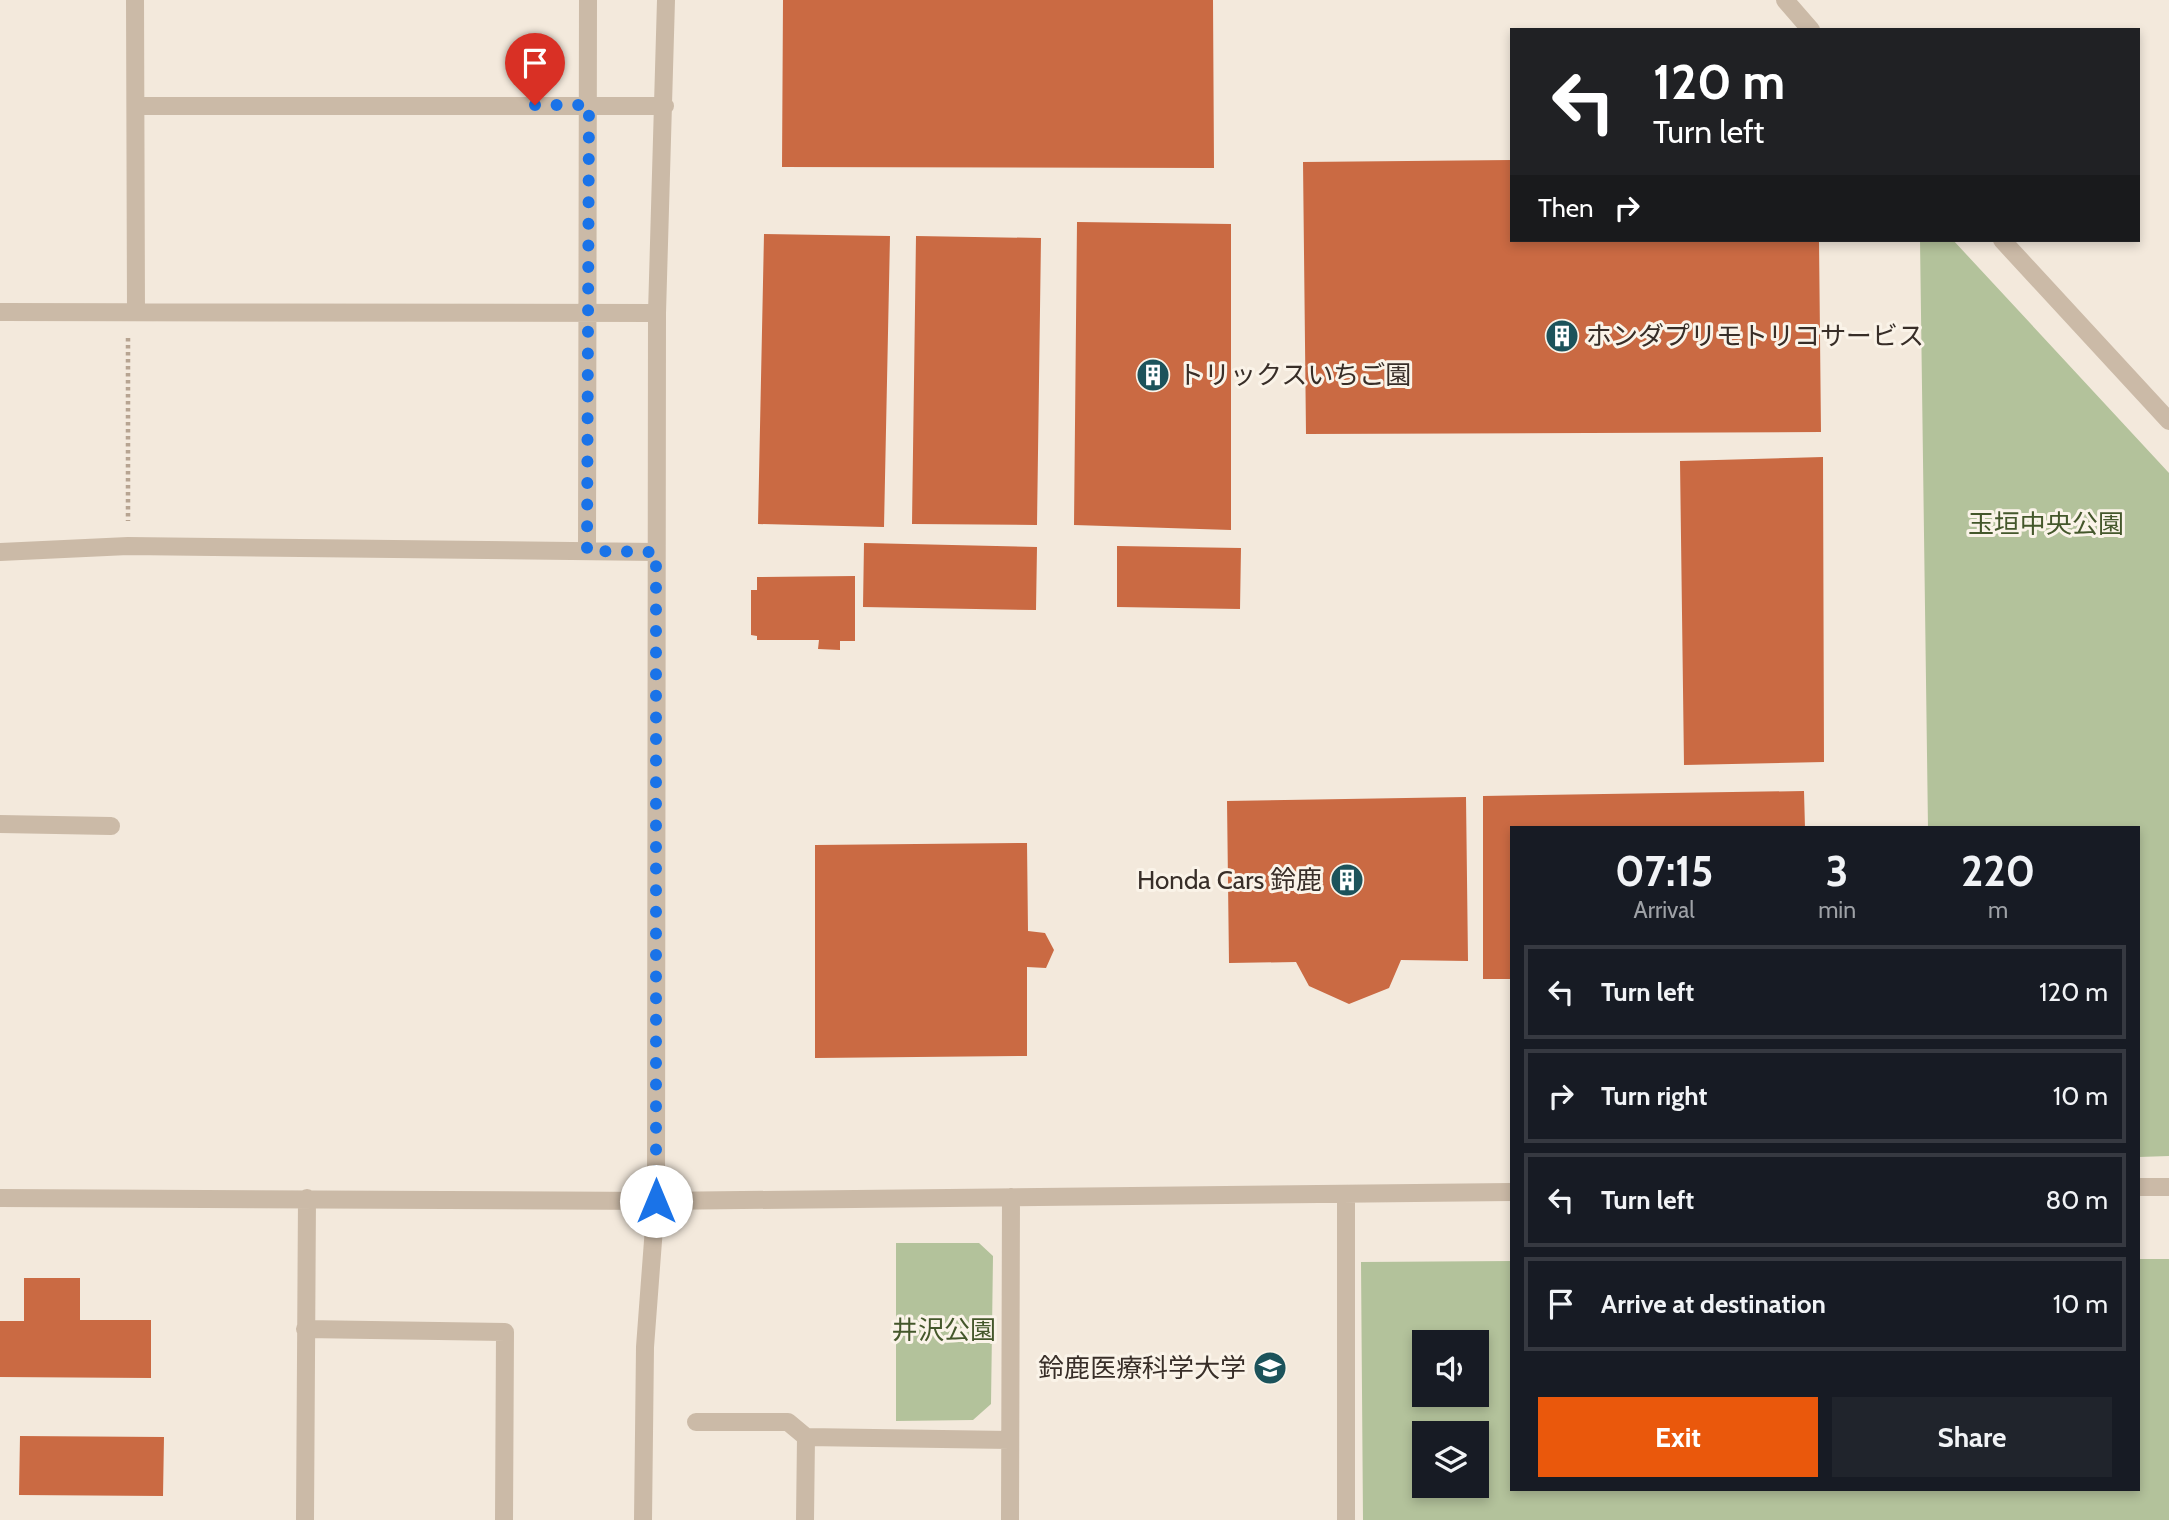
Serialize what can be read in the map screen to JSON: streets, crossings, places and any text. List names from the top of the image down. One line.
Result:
{"parks":["玉垣中央公園","井沢公園"],"places":{"building":["ホンダプリモトリコサービス","トリックスいちご園","Honda Cars 鈴鹿"],"school or university":["鈴鹿医療科学大学"]},"page":{"turn":["120 m","Turn left"],"then":"Then","eta":["07:15","Arrival","3","min","220","m"],"list":[{"name":"Turn left","value":"120 m"},{"name":"Turn right","value":"10 m"},{"name":"Turn left","value":"80 m"},{"name":"Arrive at destination","value":"10 m"}],"buttons":["Exit","Share"]}}
